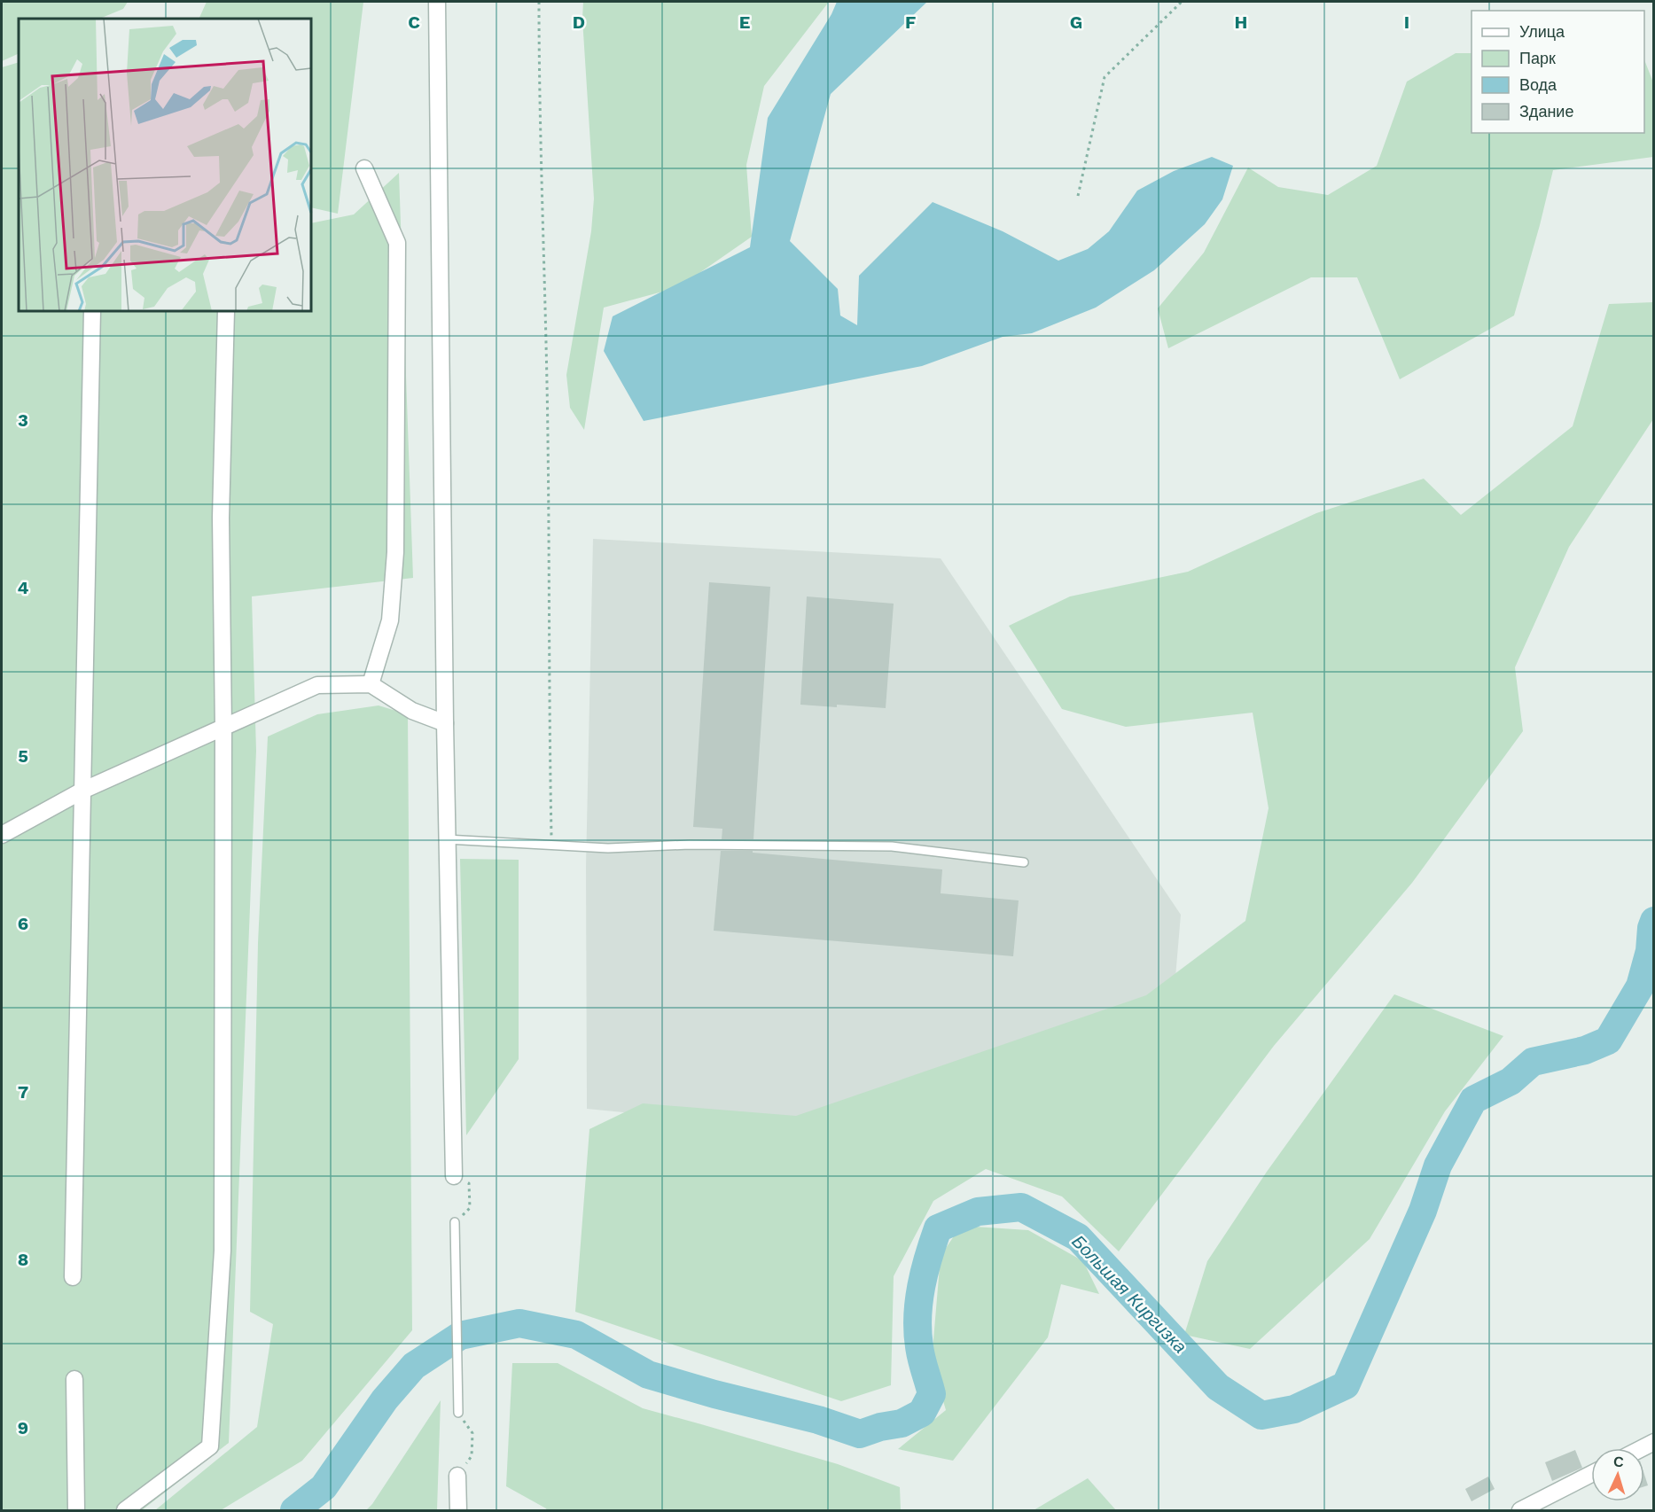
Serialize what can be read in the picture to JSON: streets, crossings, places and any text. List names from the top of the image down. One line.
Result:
{"water":["Большая Киргизка"],"legend":["Улица","Парк","Вода","Здание"],"north":"top","grid":{"columns":["C","D","E","F","G","H","I"],"rows":["3","4","5","6","7","8","9"]}}
